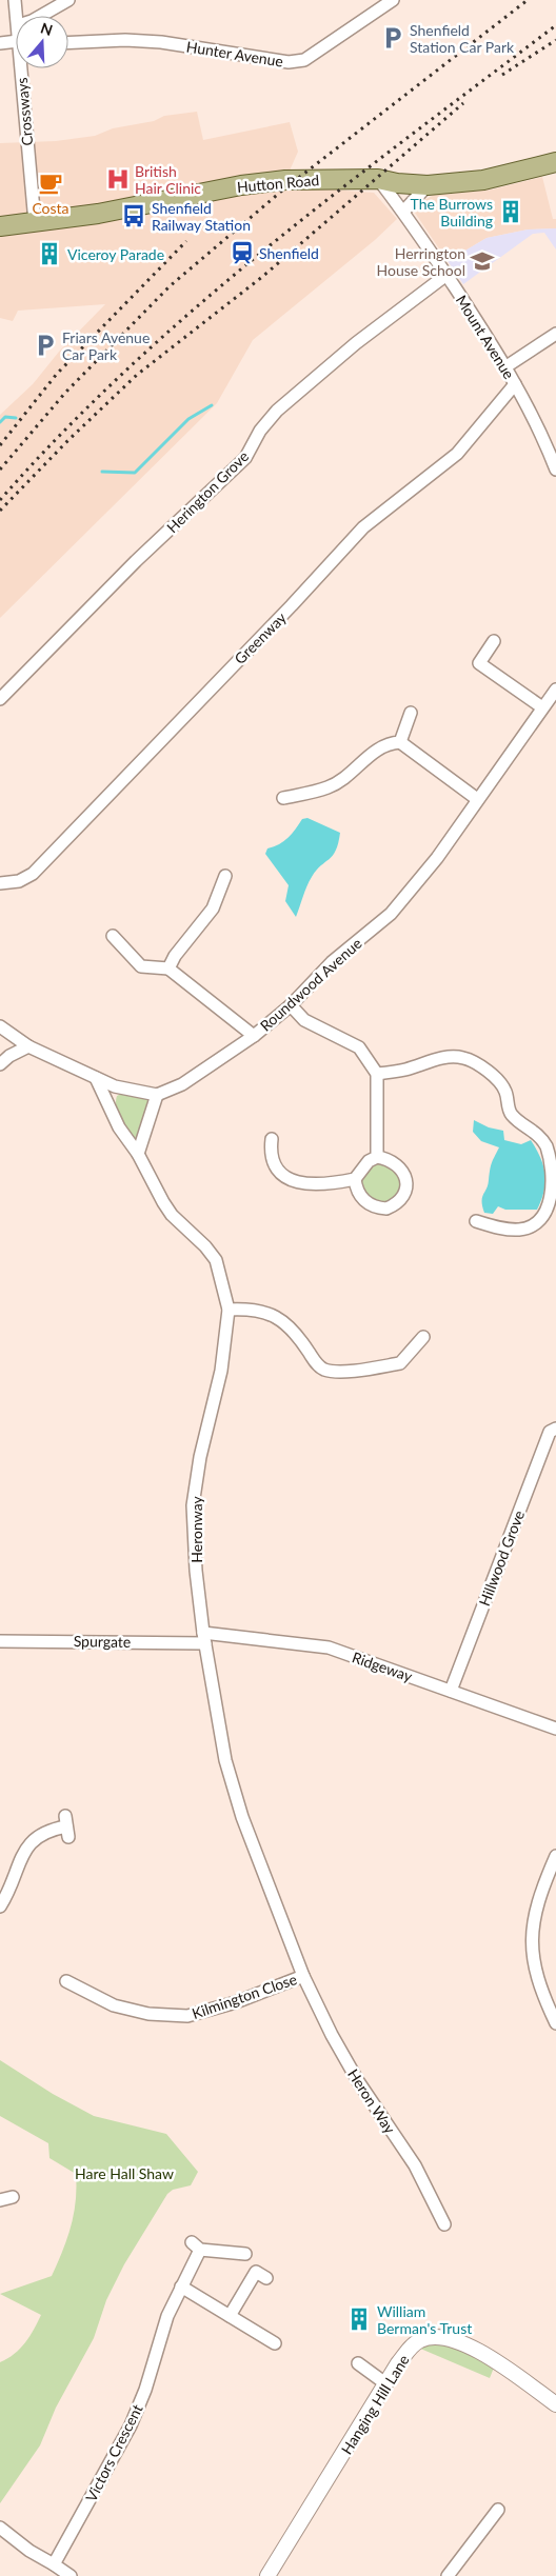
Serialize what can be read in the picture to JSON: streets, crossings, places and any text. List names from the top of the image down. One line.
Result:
{"streets":{"main road":["Hutton Road"],"street":["Hunter Avenue","Crossways","Mount Avenue","Herington Grove","Greenway","Roundwood Avenue","Heronway","Hillwood Grove","Spurgate","Ridgeway","Kilmington Close","Heron Way","Hanging Hill Lane","Victors Crescent"]},"crossings":[["Crossways","Hutton Road"],["Hutton Road","Mount Avenue"],["Mount Avenue","Herington Grove"],["Mount Avenue","Greenway"],["Heronway","Spurgate"],["Heronway","Ridgeway"],["Heronway","Kilmington Close"],["Heronway","Heron Way"],["Hillwood Grove","Ridgeway"],["Spurgate","Ridgeway"],["Kilmington Close","Heron Way"]],"parks":["Hare Hall Shaw"],"places":{"parking":["Shenfield Station Car Park","Friars Avenue Car Park"],"hospital":["British Hair Clinic"],"cafe":["Costa"],"building":["The Burrows Building","Viceroy Parade","William Berman's Trust"],"bus stop":["Shenfield Railway Station"],"station":["Shenfield"],"school or university":["Herrington House School"]},"north":"top"}
